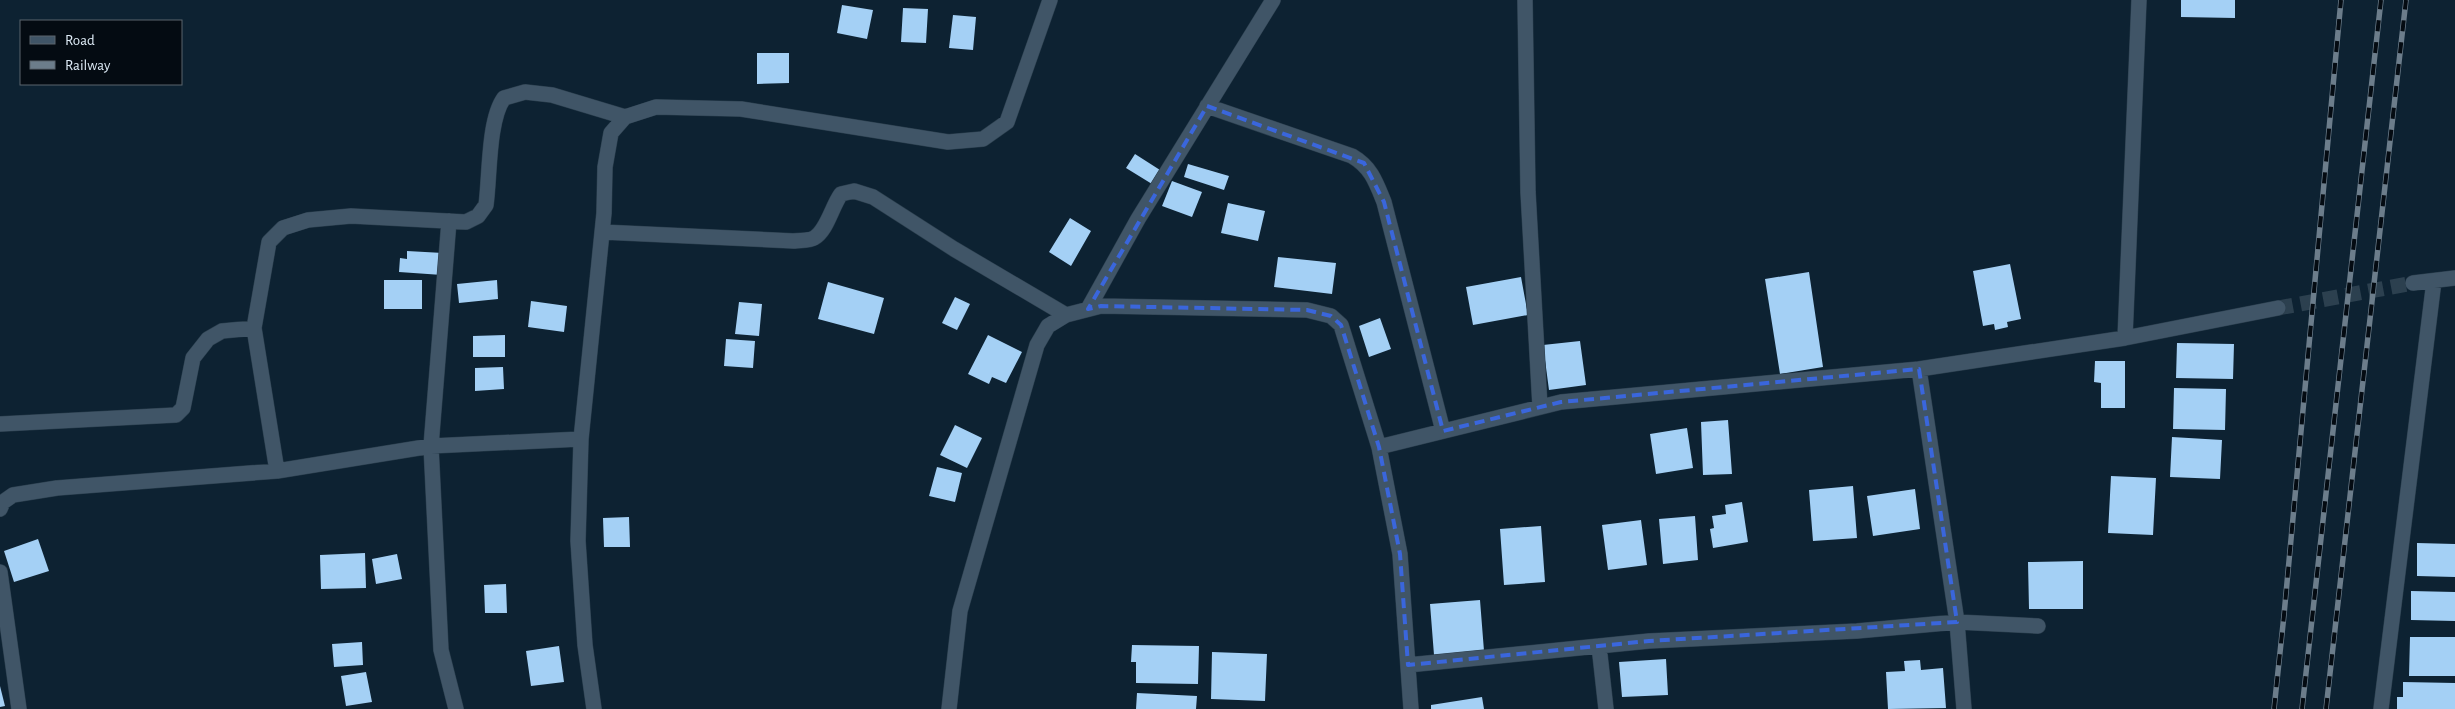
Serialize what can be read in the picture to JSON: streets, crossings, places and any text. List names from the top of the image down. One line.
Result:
{"legend":["Road","Railway"]}
